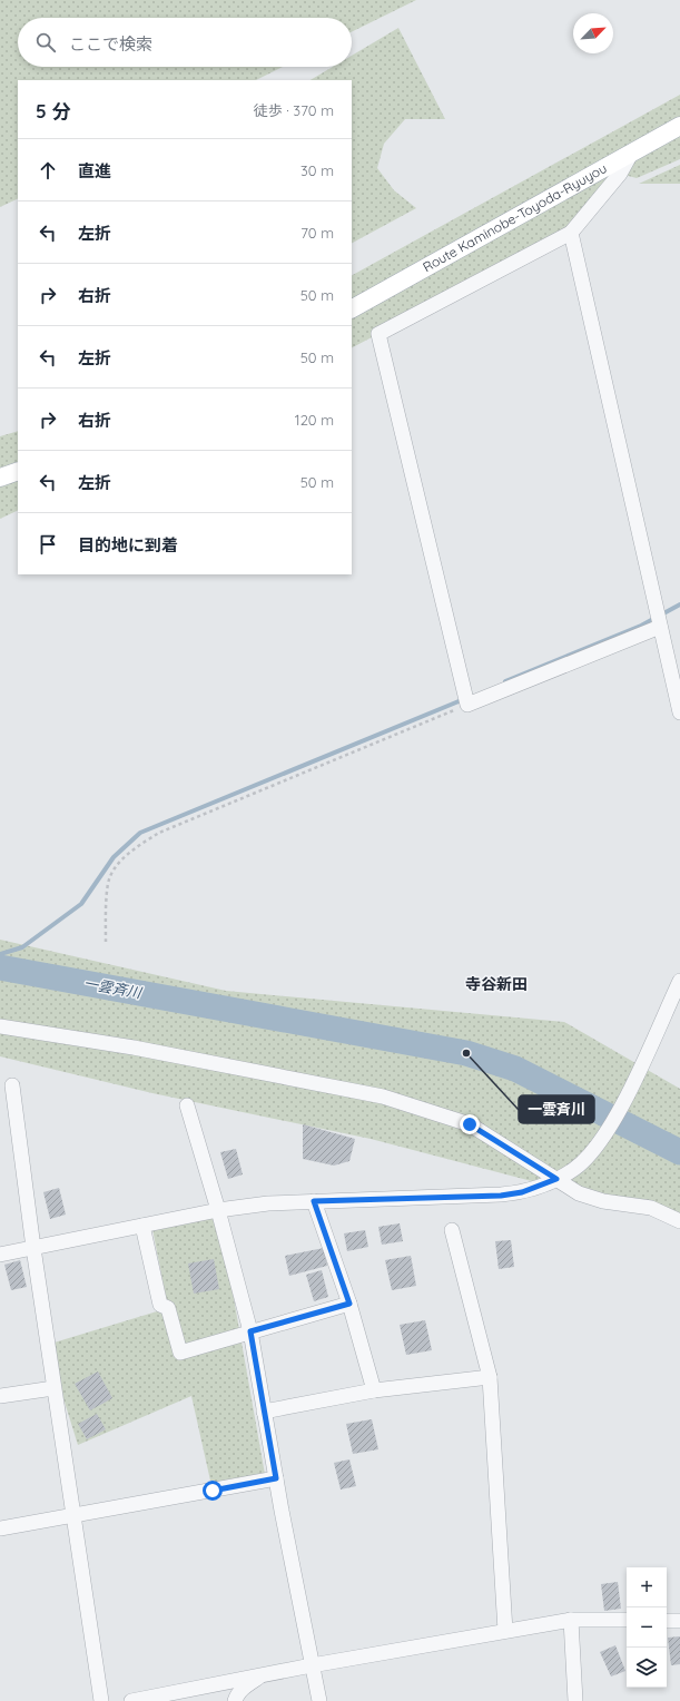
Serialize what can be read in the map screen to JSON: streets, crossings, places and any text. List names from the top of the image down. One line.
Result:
{"streets":{"main road":["Route Kaminobe-Toyoda-Ryuyou"]},"districts":["寺谷新田"],"water":["一雲斉川"],"places":["一雲斉川"],"north":"top right","page":{"search":"ここで検索","heading":["5 分","徒歩 · 370 m"],"list":[["直進","30 m"],["左折","70 m"],["右折","50 m"],["左折","50 m"],["右折","120 m"],["左折","50 m"],"目的地に到着"],"map_buttons":["+","−"]}}
